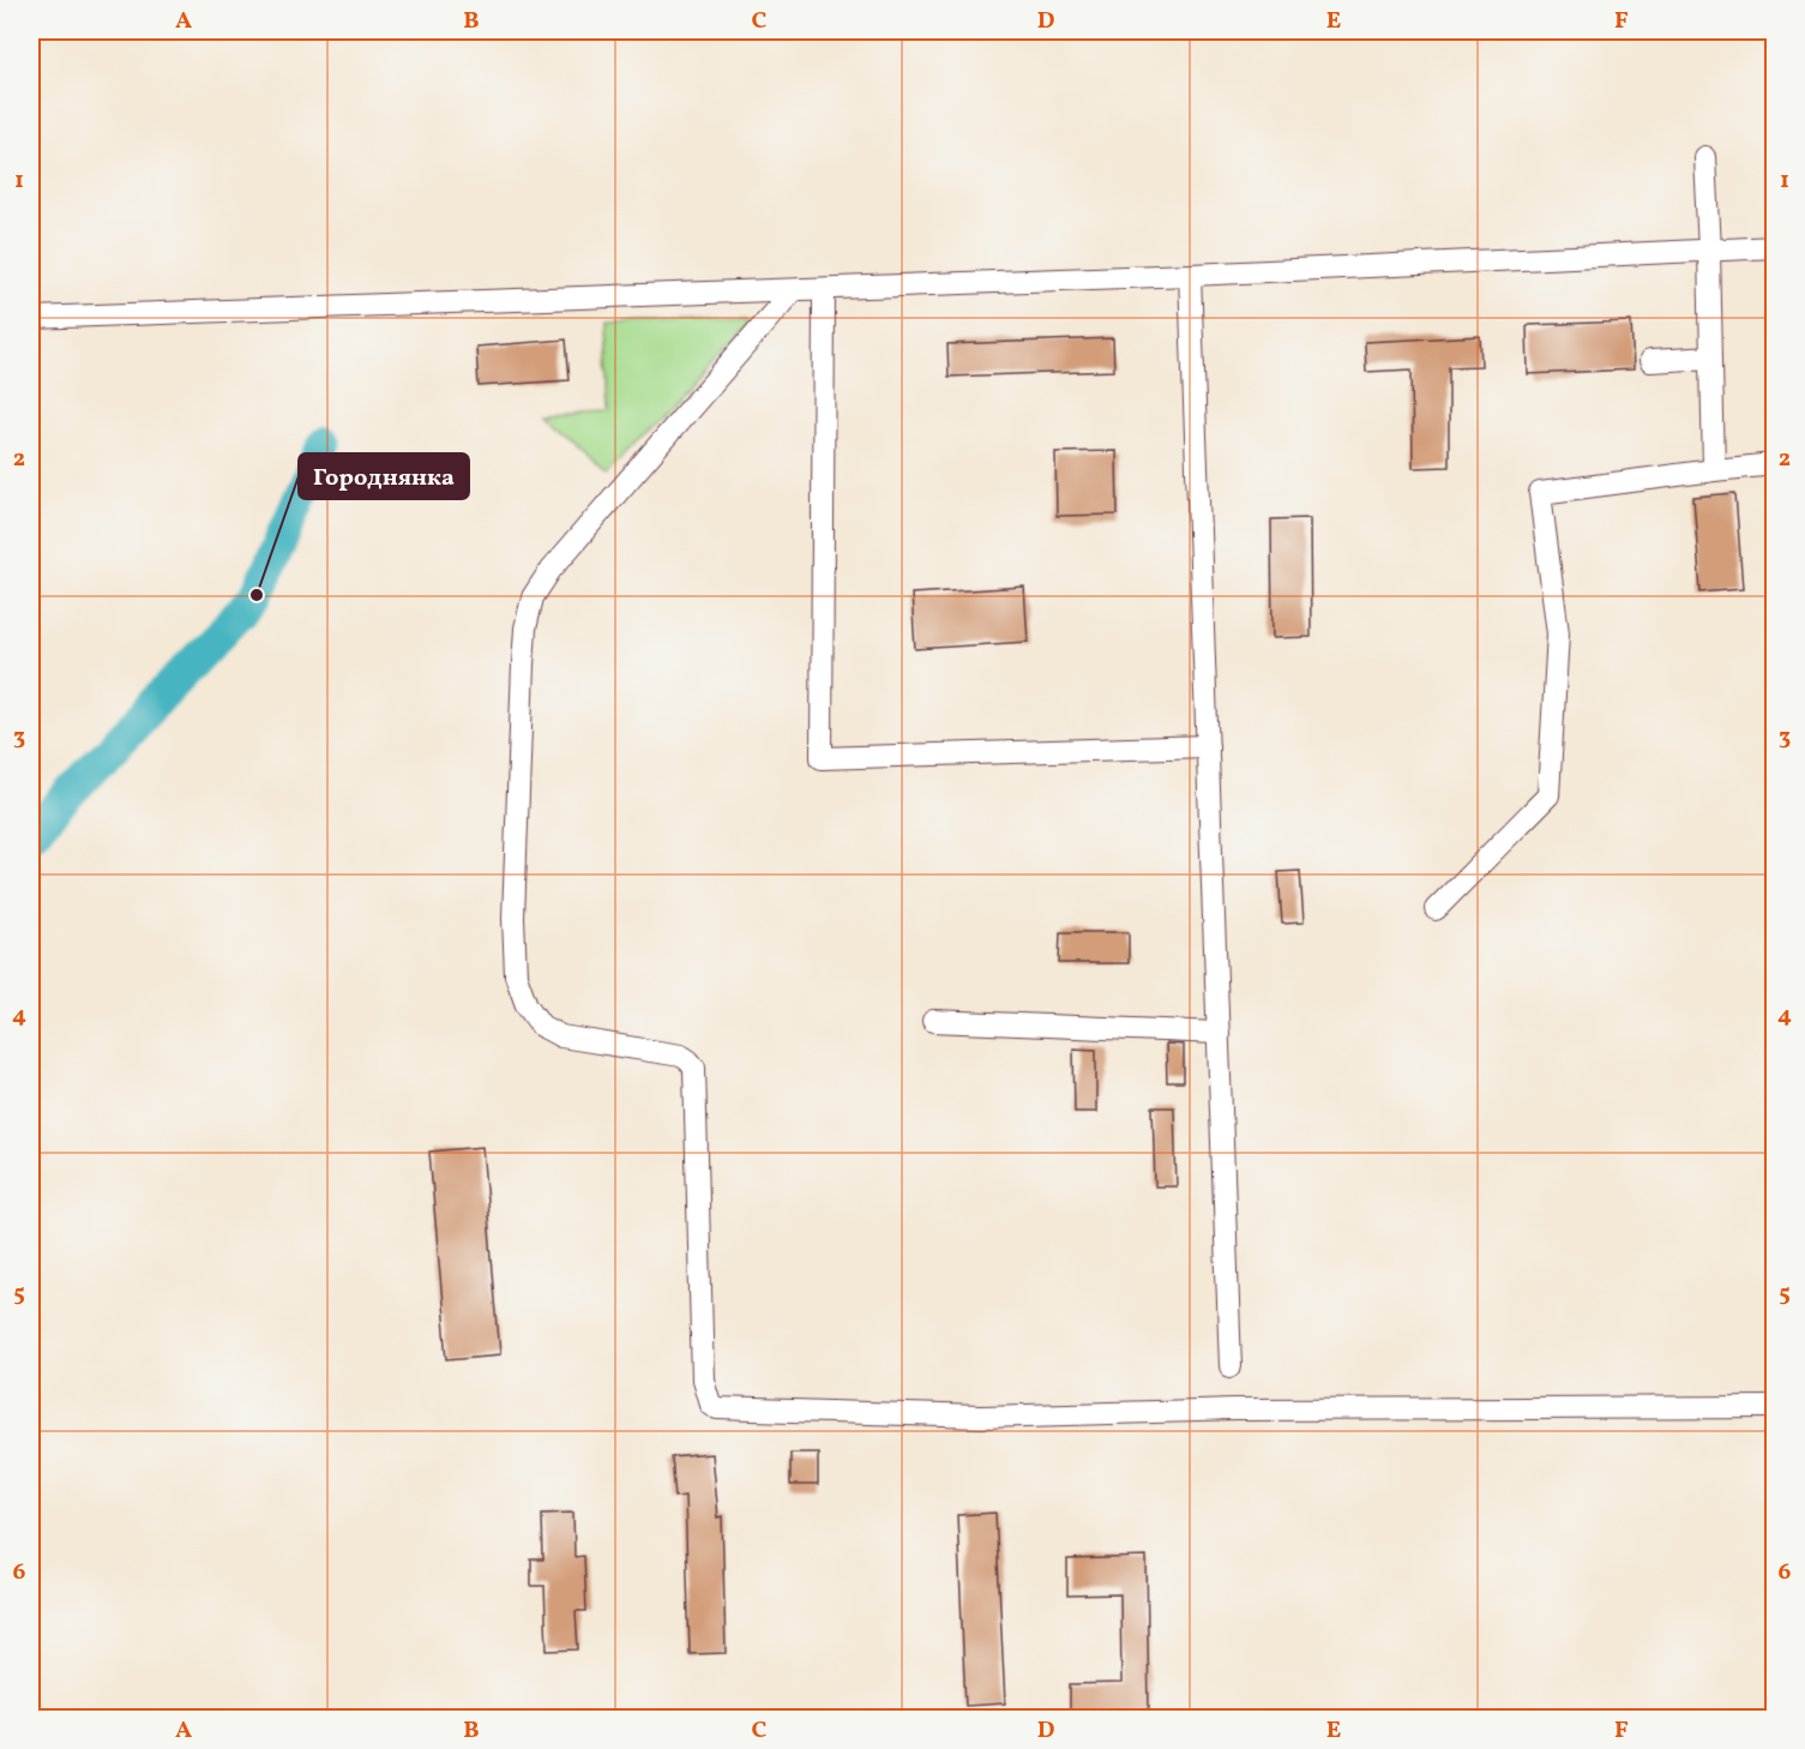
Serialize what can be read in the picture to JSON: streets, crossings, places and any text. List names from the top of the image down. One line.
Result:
{"places":["Городнянка"],"grid":{"columns":["A","B","C","D","E","F"],"rows":["1","2","3","4","5","6"]}}
